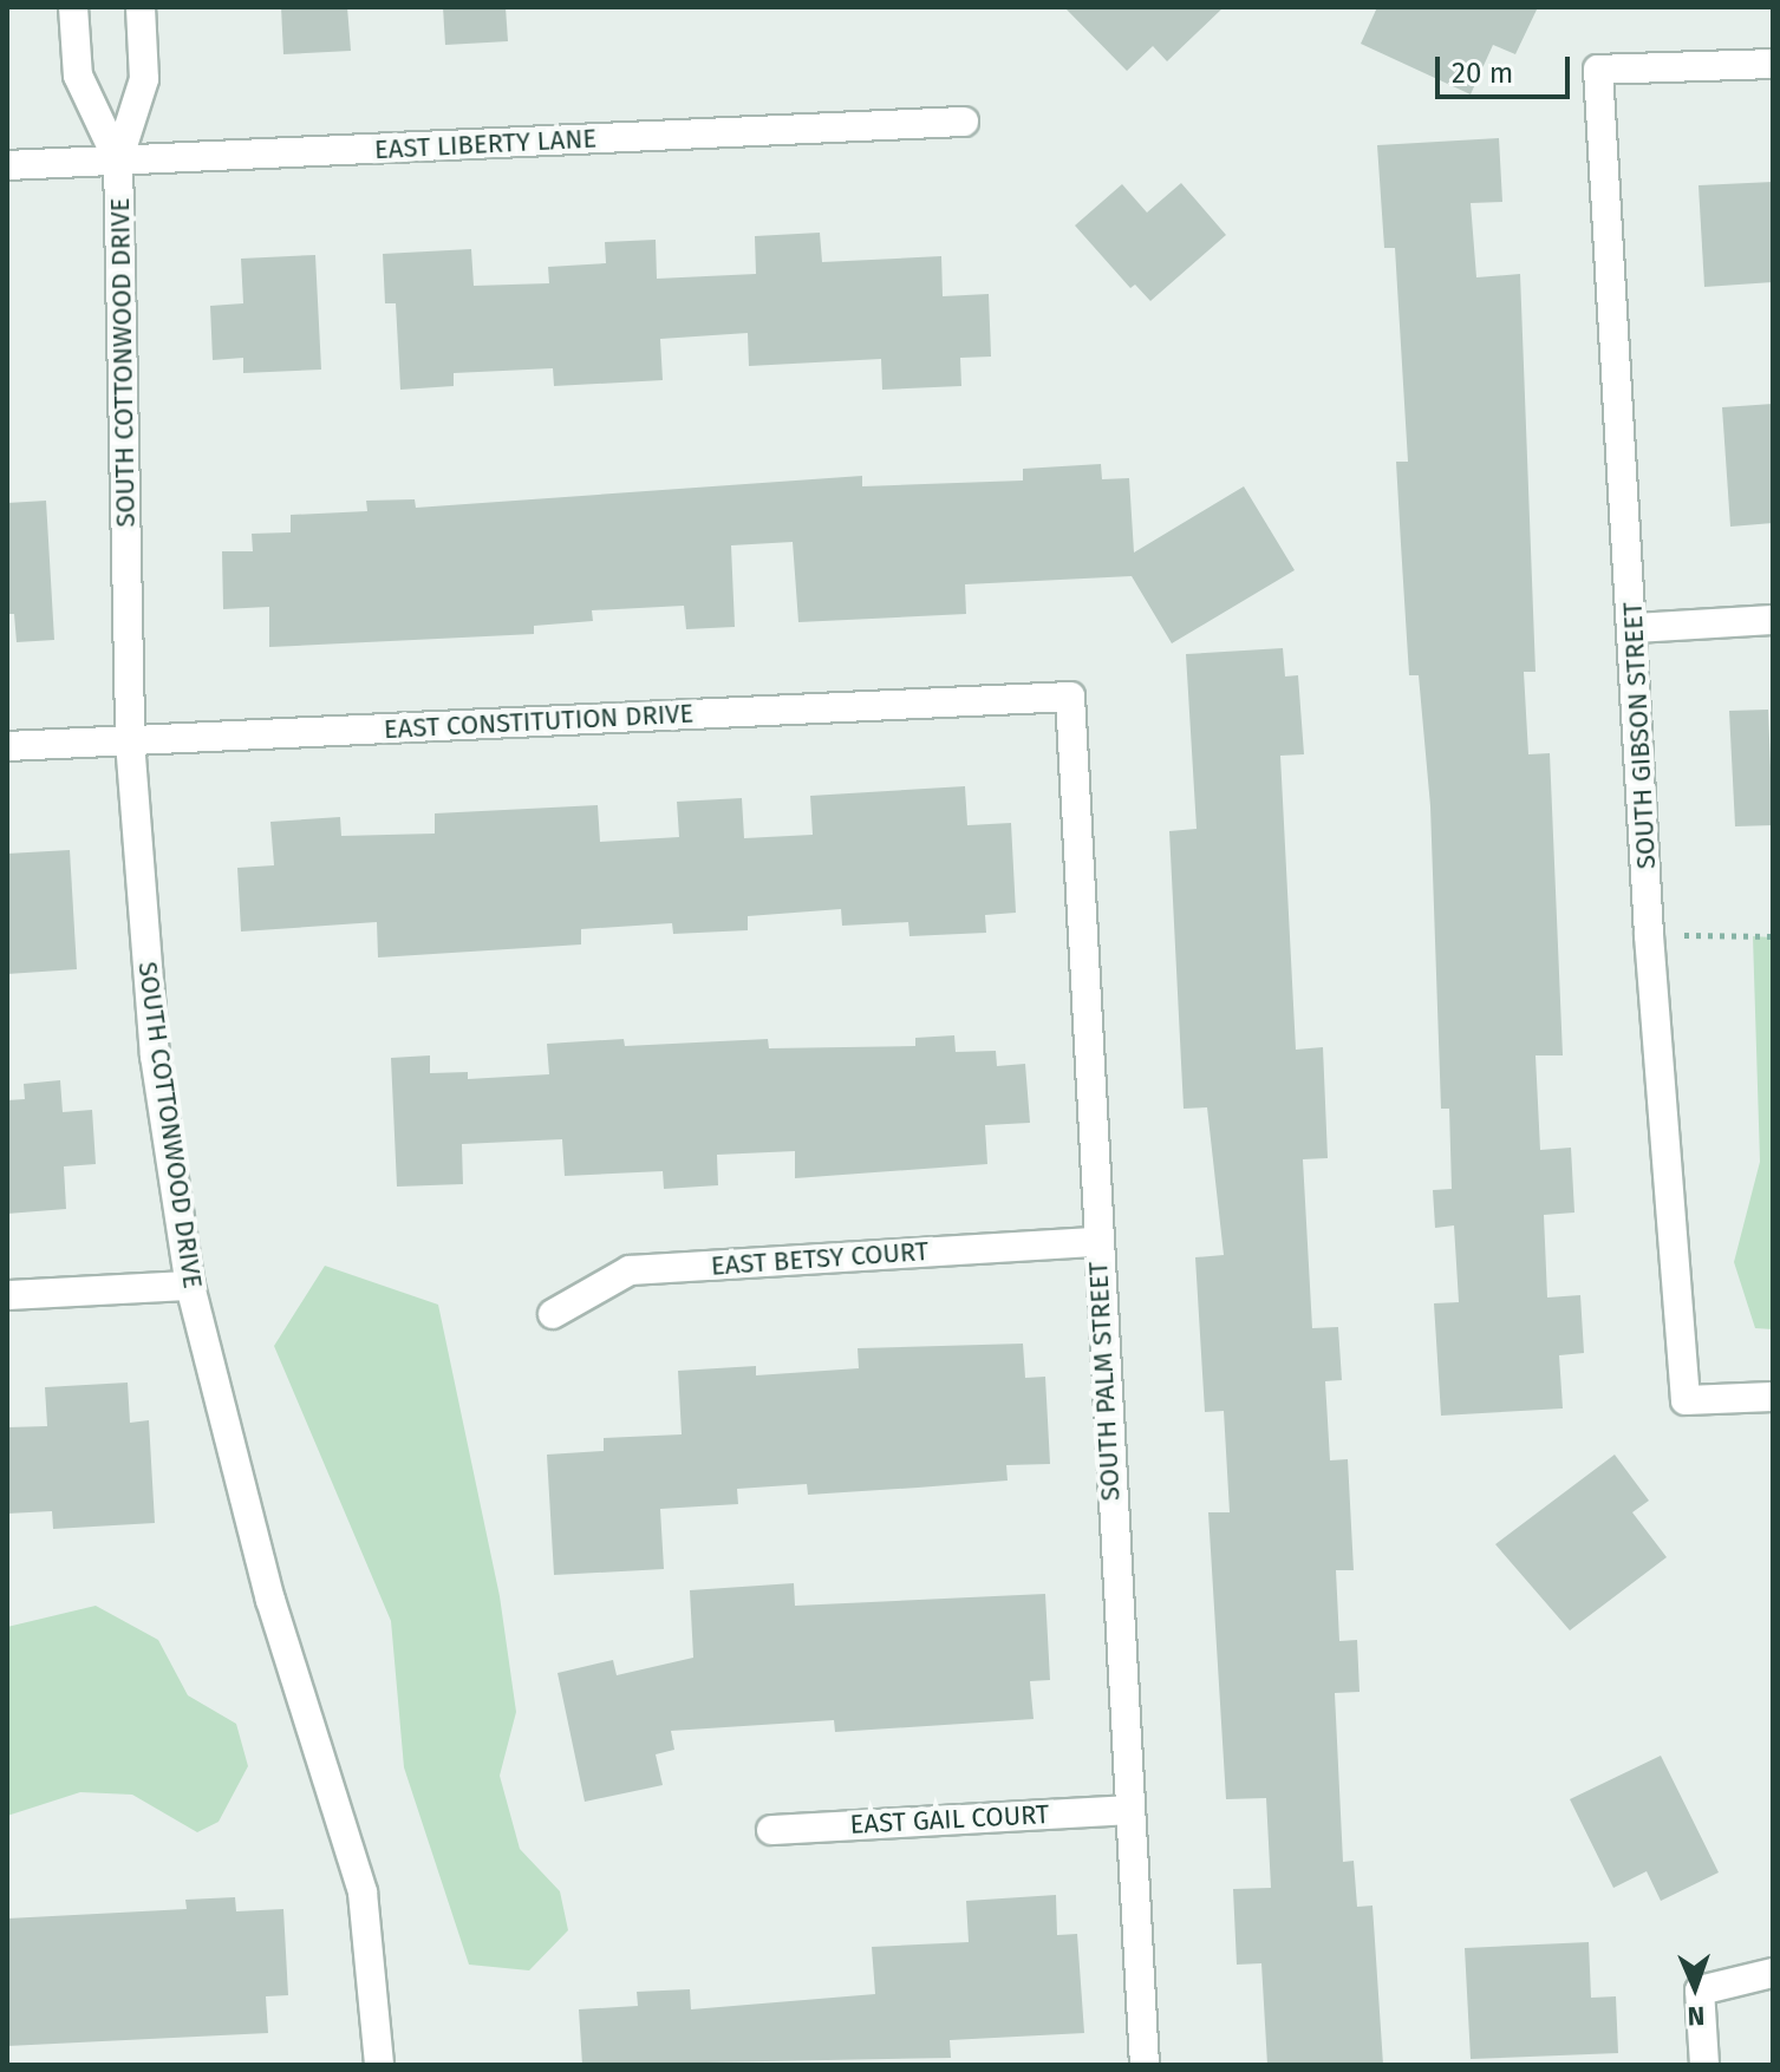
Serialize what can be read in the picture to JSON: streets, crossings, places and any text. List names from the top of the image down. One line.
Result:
{"streets":{"street":["EAST LIBERTY LANE","SOUTH COTTONWOOD DRIVE","EAST CONSTITUTION DRIVE","SOUTH GIBSON STREET","EAST BETSY COURT","SOUTH PALM STREET","EAST GAIL COURT"]},"crossings":[["EAST LIBERTY LANE","SOUTH COTTONWOOD DRIVE"],["SOUTH COTTONWOOD DRIVE","EAST CONSTITUTION DRIVE"],["EAST CONSTITUTION DRIVE","SOUTH PALM STREET"],["EAST BETSY COURT","SOUTH PALM STREET"],["SOUTH PALM STREET","EAST GAIL COURT"]],"scale_bar":"20 m","north":"bottom"}
